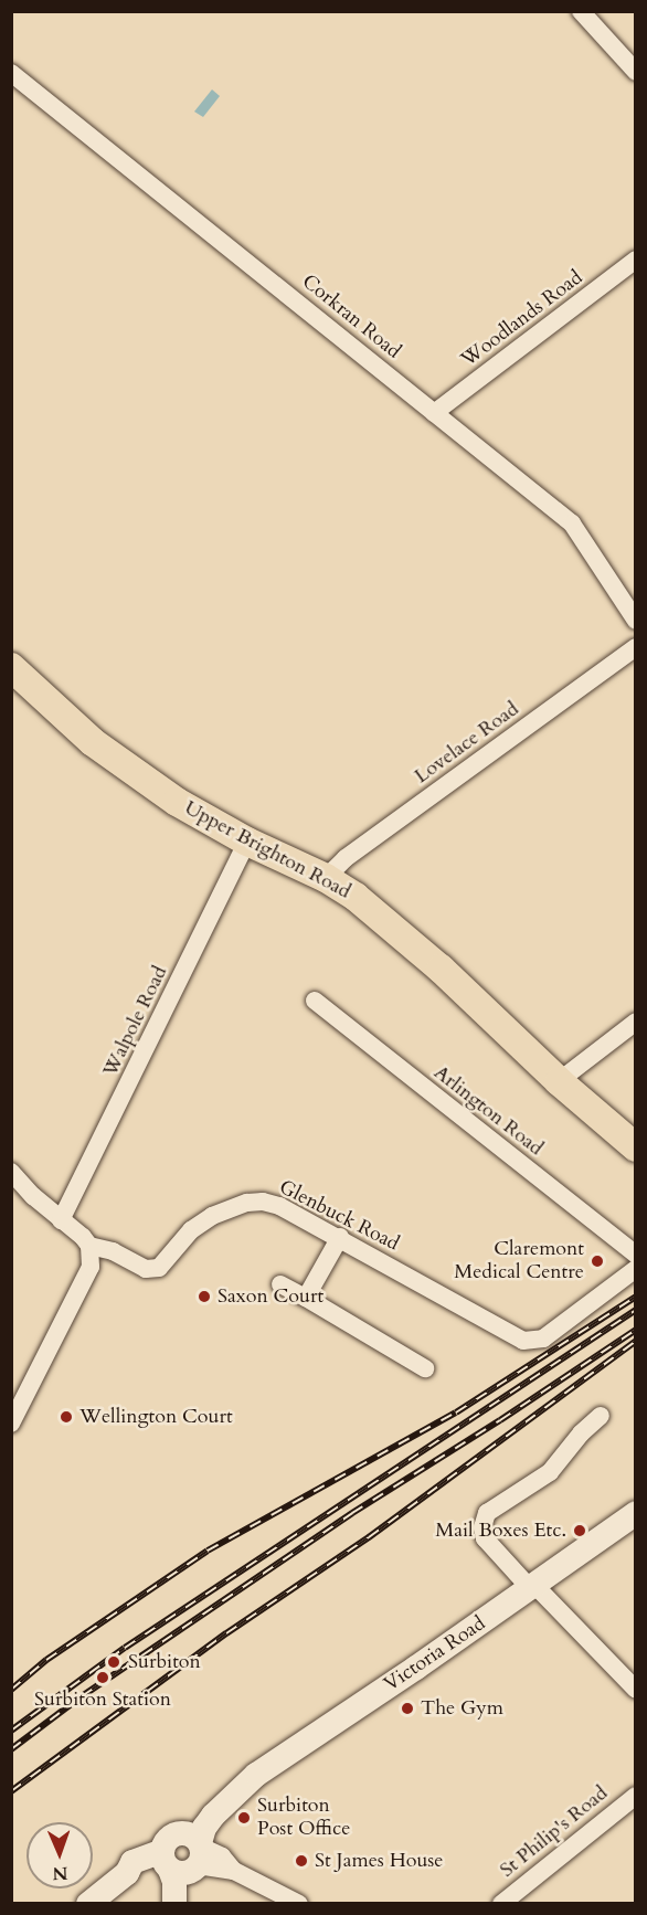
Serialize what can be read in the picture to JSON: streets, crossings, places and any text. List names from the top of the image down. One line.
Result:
{"streets":{"main road":["Upper Brighton Road","Victoria Road"],"street":["Corkran Road","Woodlands Road","Lovelace Road","Walpole Road","Arlington Road","Glenbuck Road","St Philip's Road"]},"crossings":[["Corkran Road","Woodlands Road"],["Lovelace Road","Upper Brighton Road"],["Upper Brighton Road","Walpole Road"]],"places":["Claremont Medical Centre","Saxon Court","Wellington Court","Mail Boxes Etc.","Surbiton","Surbiton Station","The Gym","Surbiton Post Office","St James House"],"north":"bottom"}
